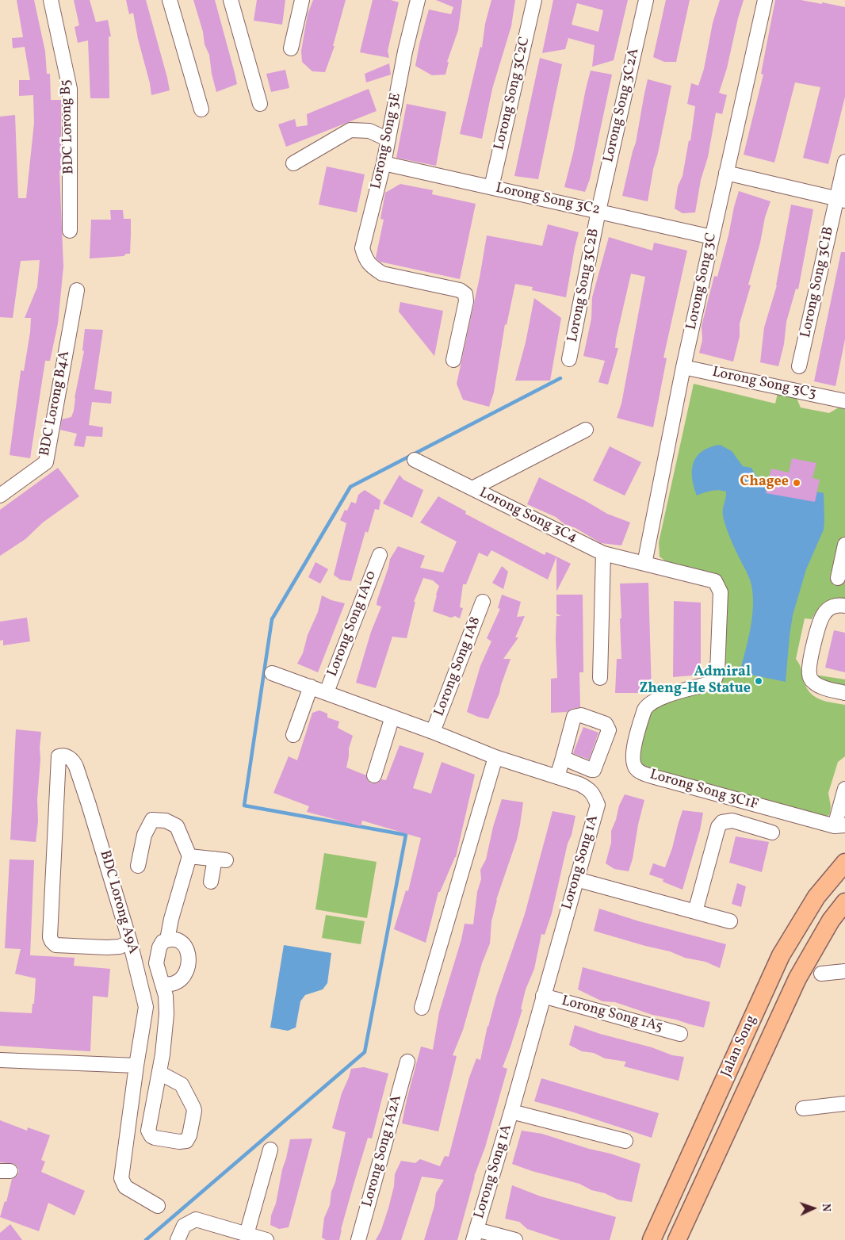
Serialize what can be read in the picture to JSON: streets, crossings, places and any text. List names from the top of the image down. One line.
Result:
{"streets":{"main road":["Jalan Song"],"street":["Lorong Song 3C2C","Lorong Song 3C2A","BDC Lorong B5","Lorong Song 3E","Lorong Song 3C2","Lorong Song 3C","Lorong Song 3C1B","Lorong Song 3C2B","Lorong Song 3C3","BDC Lorong B4A","Lorong Song 3C4","Lorong Song 1A10","Lorong Song 1A8","Lorong Song 3C1F","Lorong Song 1A","BDC Lorong A9A","Lorong Song 1A5","Lorong Song 1A2A"]},"crossings":[["Lorong Song 3C2C","Lorong Song 3C2"],["Lorong Song 3C2A","Lorong Song 3C2"],["Lorong Song 3C2A","Lorong Song 3C2B"],["Lorong Song 3E","Lorong Song 3C2"],["Lorong Song 3C2","Lorong Song 3C"],["Lorong Song 3C2","Lorong Song 3C2B"],["Lorong Song 3C","Lorong Song 3C3"],["Lorong Song 3C","Lorong Song 3C4"],["Lorong Song 3C","Lorong Song 3C1F"],["Lorong Song 3C4","Lorong Song 3C1F"],["Lorong Song 1A10","Lorong Song 1A"],["Lorong Song 1A8","Lorong Song 1A"],["Lorong Song 1A","Lorong Song 1A5"]],"places":["Chagee","Admiral Zheng-He Statue"],"north":"right"}
